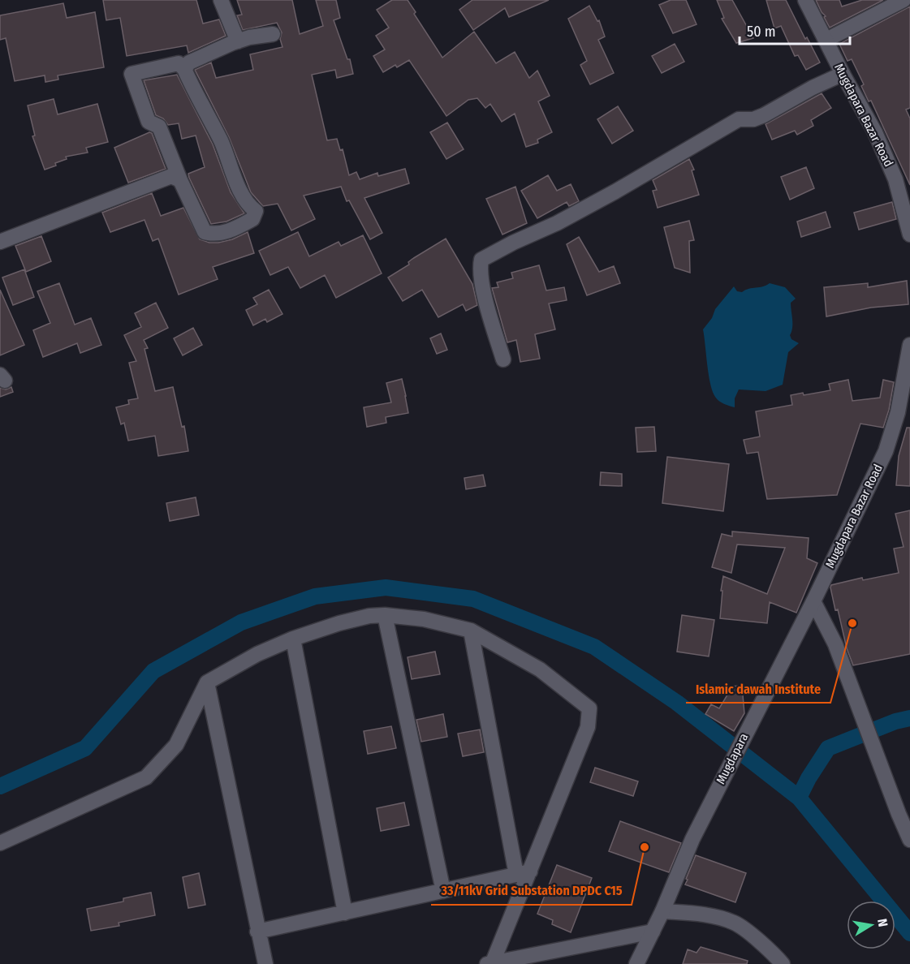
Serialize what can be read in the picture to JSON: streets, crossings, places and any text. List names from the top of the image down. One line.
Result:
{"streets":{"street":["Mugdapara Bazar Road","Mugdapara"]},"crossings":[["Mugdapara Bazar Road","Mugdapara"]],"places":["Islamic dawah Institute","33/11kV Grid Substation DPDC C15"],"scale_bar":"50 m","north":"right"}
